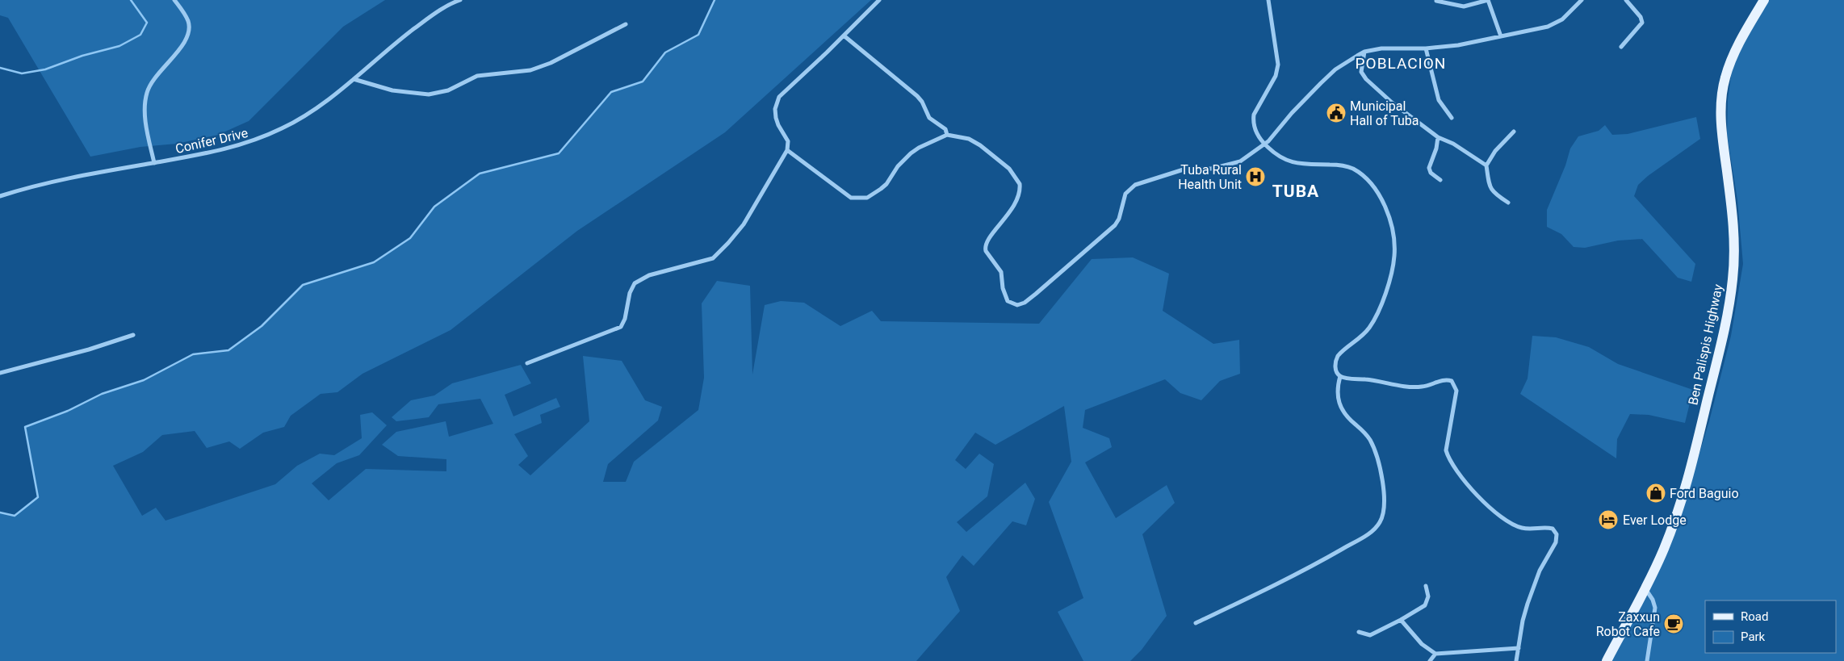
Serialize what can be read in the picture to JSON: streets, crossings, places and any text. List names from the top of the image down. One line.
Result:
{"streets":{"main road":["Ben Palispis Highway"],"street":["Conifer Drive"]},"districts":["POBLACION","TUBA"],"places":{"public building":["Municipal Hall of Tuba"],"hospital":["Tuba Rural Health Unit"],"shop":["Ford Baguio"],"hotel":["Ever Lodge"],"cafe":["Zaxxun Robot Cafe"]},"legend":["Road","Park"]}
